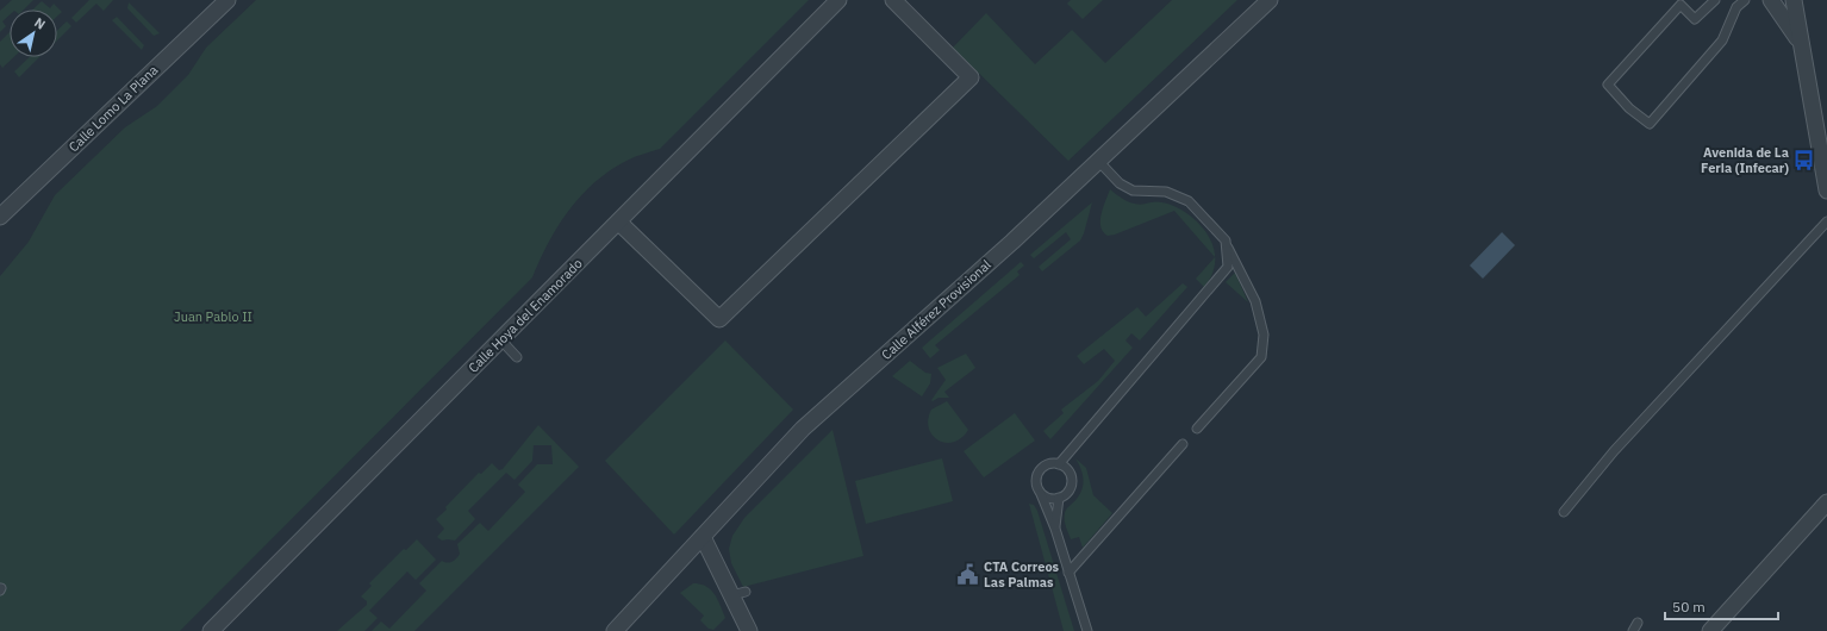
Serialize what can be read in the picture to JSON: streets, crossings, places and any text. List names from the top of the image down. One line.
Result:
{"streets":{"street":["Calle Lomo La Plana","Calle Alférez Provisional","Calle Hoya del Enamorado"]},"parks":["Juan Pablo II"],"places":{"bus stop":["Avenida de La Feria (Infecar)"],"public building":["CTA Correos Las Palmas"]},"scale_bar":"50 m","north":"top right"}
